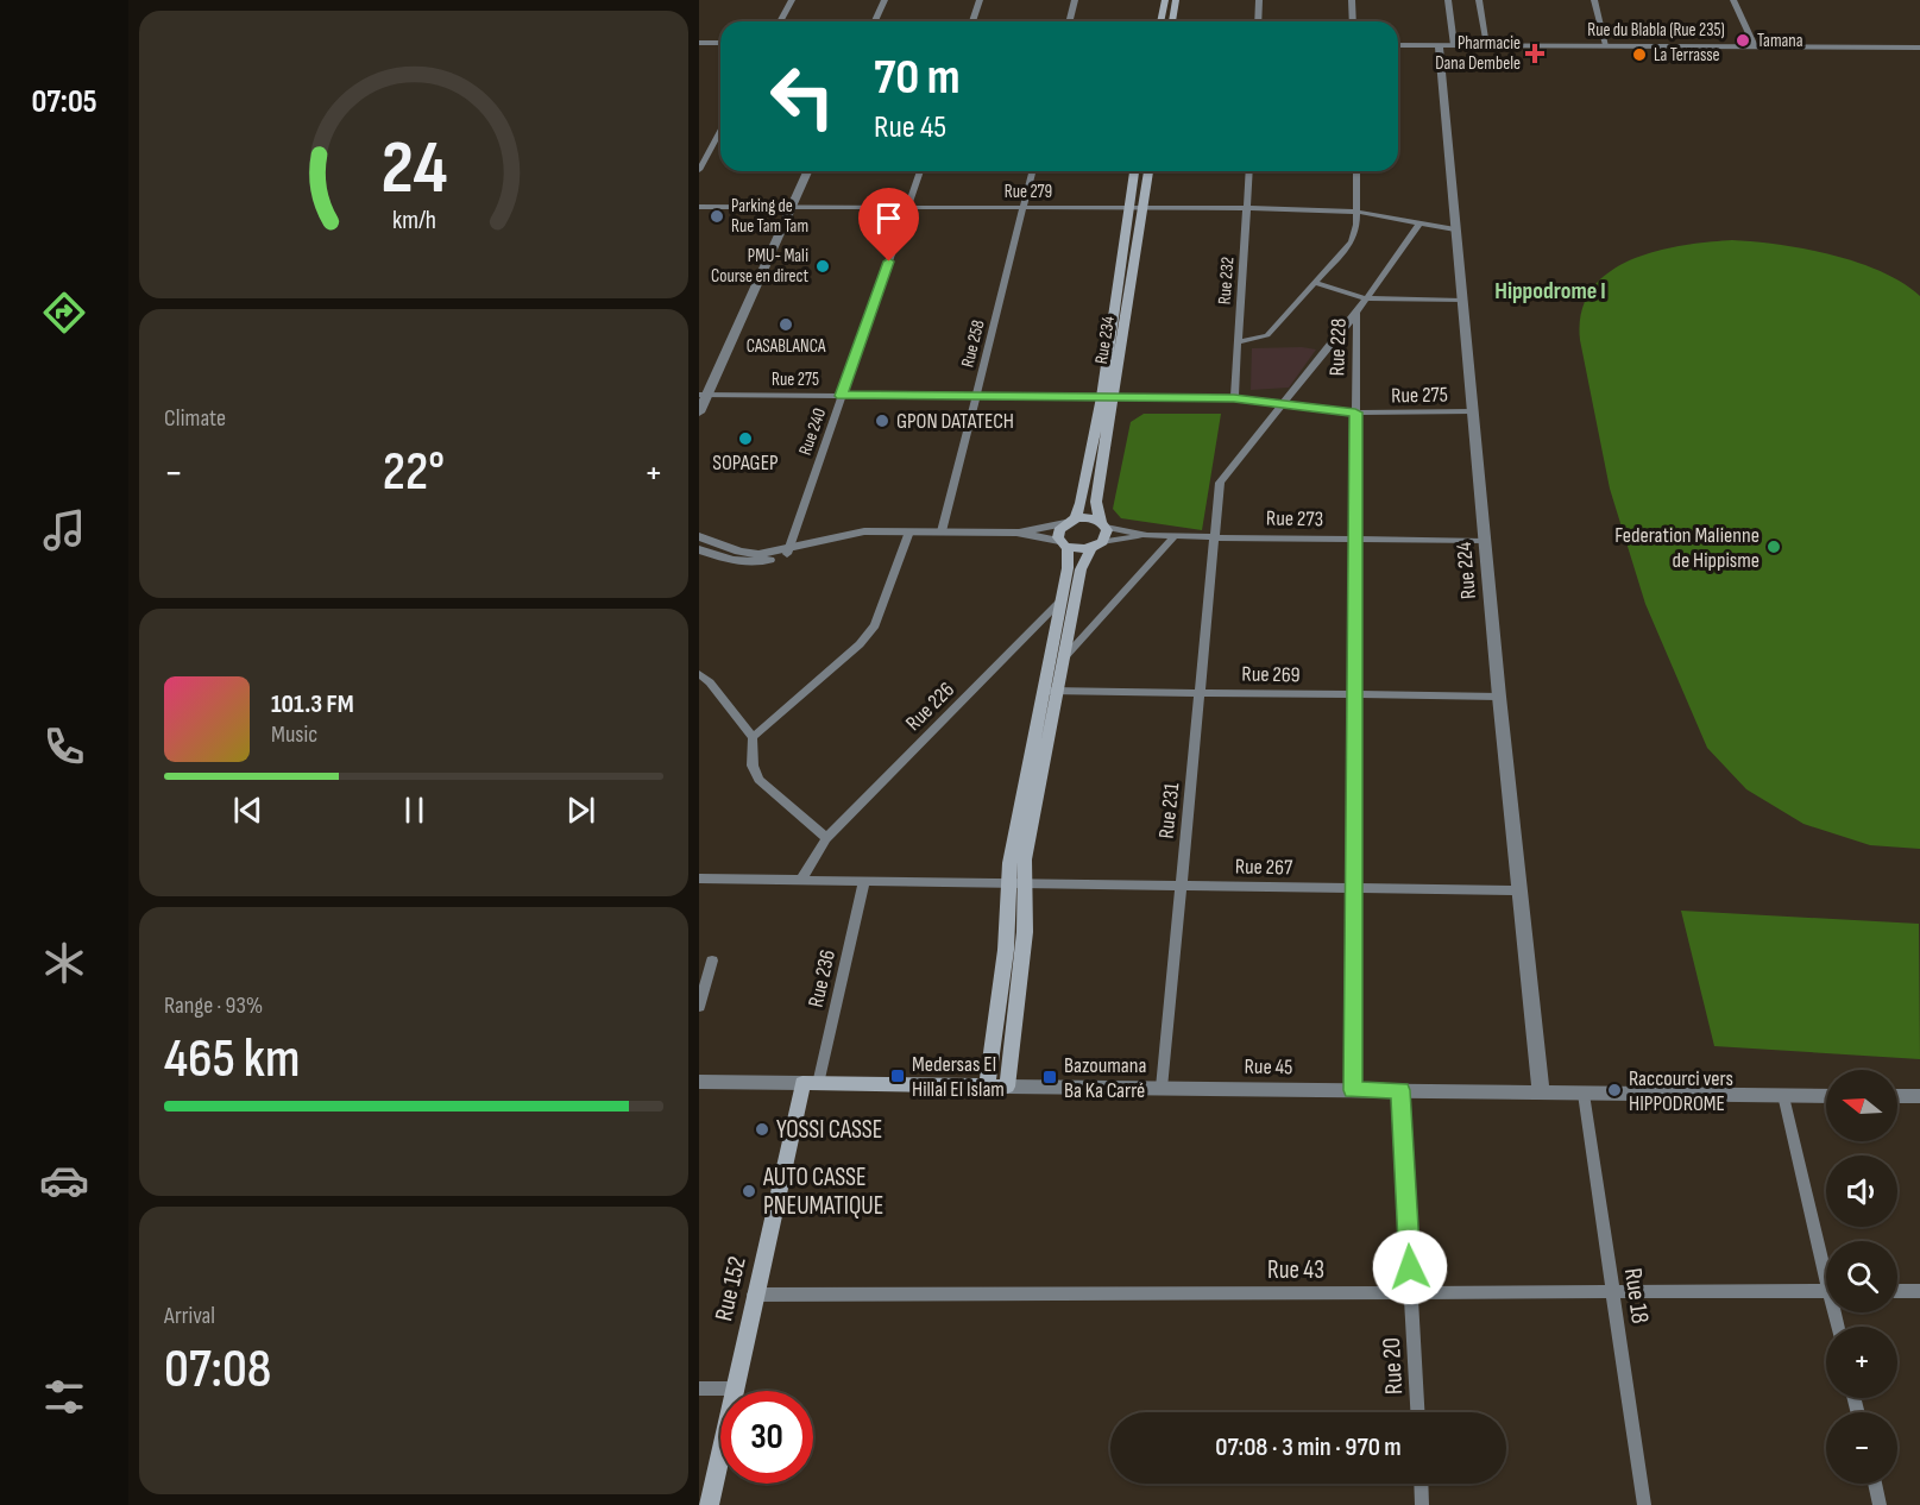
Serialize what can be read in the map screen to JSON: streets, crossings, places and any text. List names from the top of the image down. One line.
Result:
{"streets":{"main road":["Rue 234","Rue 45","Rue 152"],"street":["Rue du Blabla (Rue 235)","Rue 279","Rue 232","Rue 258","Rue 228","Rue 275","Rue 240","Rue 273","Rue 224","Rue 269","Rue 226","Rue 231","Rue 267","Rue 236","Rue 43","Rue 18","Rue 20"]},"crossings":[["Rue du Blabla (Rue 235)","Rue 224"],["Rue 279","Rue 232"],["Rue 279","Rue 234"],["Rue 279","Rue 258"],["Rue 279","Rue 228"],["Rue 279","Rue 240"],["Rue 279","Rue 224"],["Rue 232","Rue 275"],["Rue 234","Rue 275"],["Rue 234","Rue 273"],["Rue 234","Rue 269"],["Rue 234","Rue 226"],["Rue 258","Rue 275"],["Rue 228","Rue 275"],["Rue 228","Rue 273"],["Rue 228","Rue 269"],["Rue 228","Rue 231"],["Rue 228","Rue 267"],["Rue 228","Rue 45"],["Rue 275","Rue 240"],["Rue 275","Rue 224"],["Rue 275","Rue 231"],["Rue 273","Rue 224"],["Rue 273","Rue 231"],["Rue 224","Rue 269"],["Rue 224","Rue 267"],["Rue 224","Rue 45"],["Rue 269","Rue 231"],["Rue 226","Rue 267"],["Rue 231","Rue 267"],["Rue 231","Rue 45"],["Rue 267","Rue 236"],["Rue 236","Rue 45"],["Rue 236","Rue 152"],["Rue 45","Rue 152"],["Rue 45","Rue 18"],["Rue 45","Rue 20"],["Rue 43","Rue 152"],["Rue 43","Rue 18"],["Rue 43","Rue 20"]],"districts":["Hippodrome I"],"places":{"other":["Tamana","La Terrasse","Parking de Rue Tam Tam","PMU- Mali Course en direct","CASABLANCA","GPON DATATECH","SOPAGEP","Federation Malienne de Hippisme","Raccourci vers HIPPODROME","YOSSI CASSE","AUTO CASSE PNEUMATIQUE"],"health":["Pharmacie Dana Dembele"],"transit":["Medersas El Hillal El Islam","Bazoumana Ba Ka Carré"]},"north":"left","page":{"tabs":"07:05","turn":["70 m","Rue 45"],"tile":["Climate",["Range · 93%","465 km"],["Arrival","07:08"]],"heat":["−","22°","+"],"song":["101.3 FM","Music"],"map_buttons":["+","−"],"limit":"30","trip":"07:08 · 3 min · 970 m","gauge":["24","km/h"]}}
